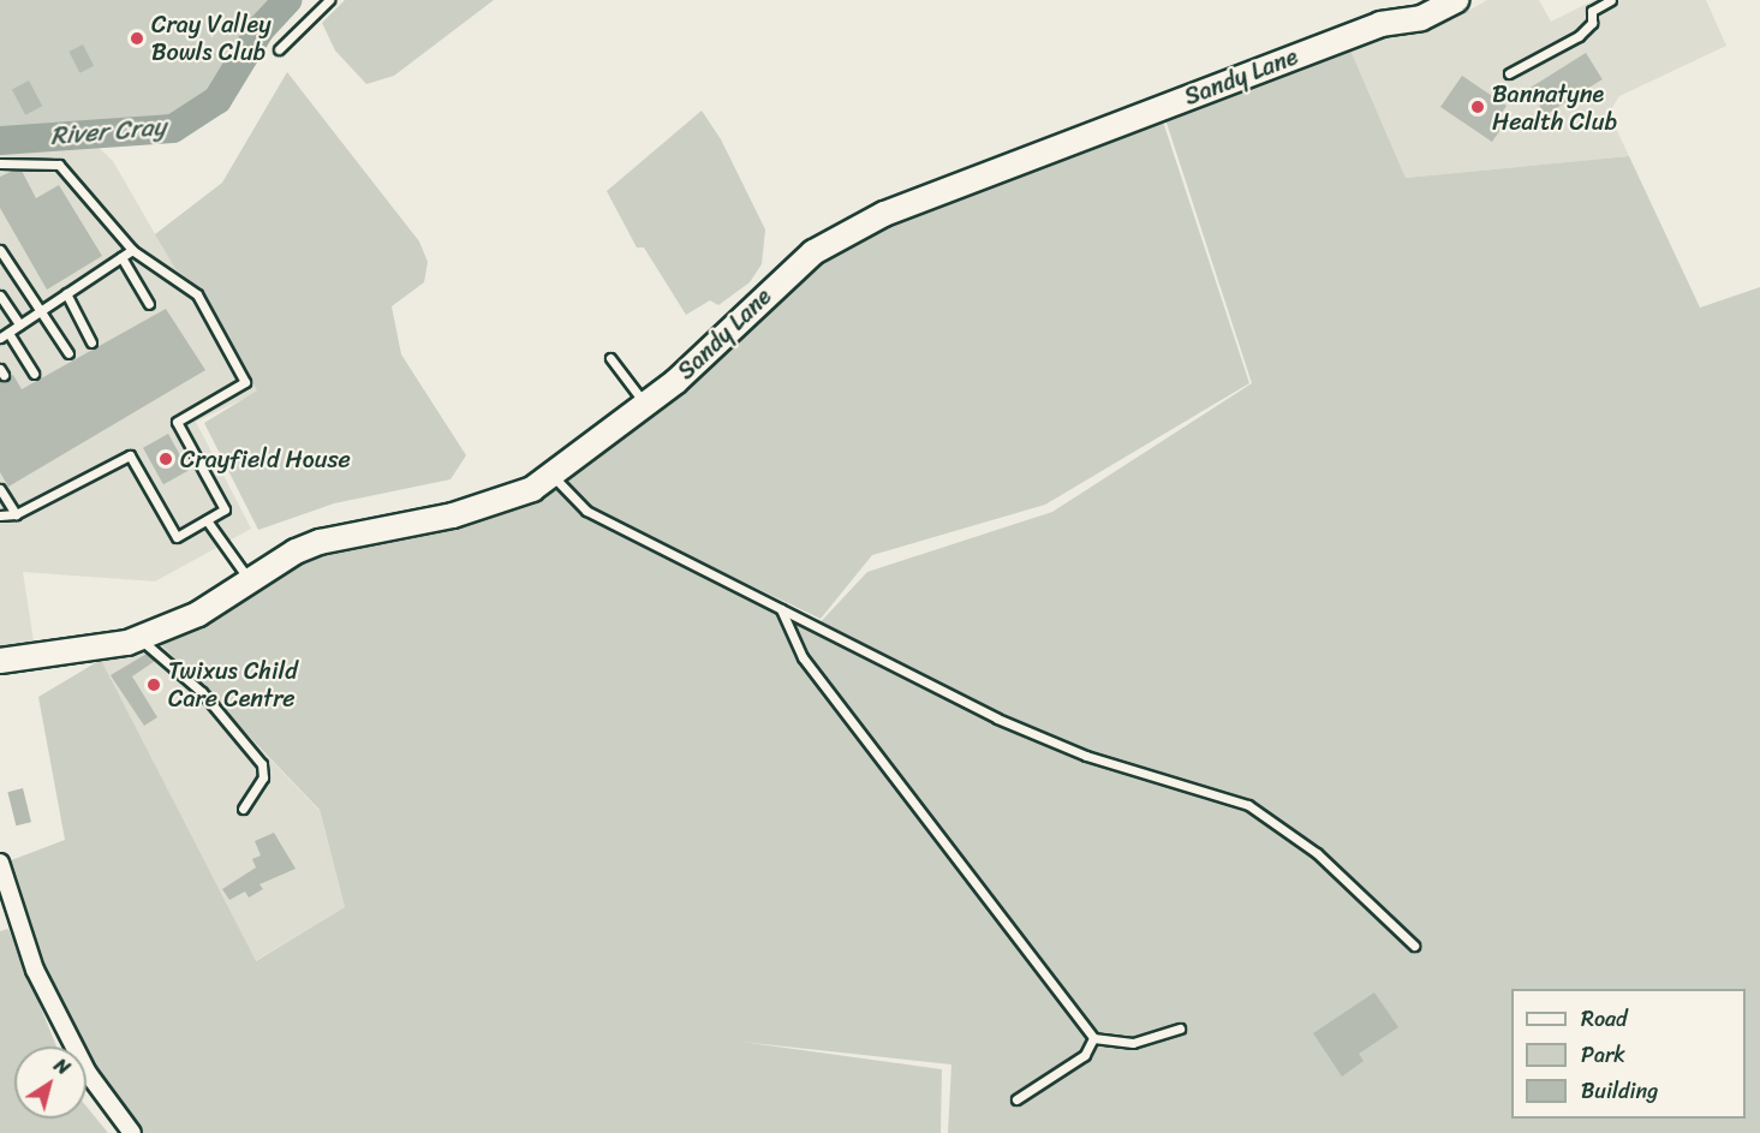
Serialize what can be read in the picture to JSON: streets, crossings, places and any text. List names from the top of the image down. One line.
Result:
{"streets":{"street":["Sandy Lane"]},"water":["River Cray"],"places":["Cray Valley Bowls Club","Bannatyne Health Club","Crayfield House","Twixus Child Care Centre"],"legend":["Road","Park","Building"],"north":"top right"}
